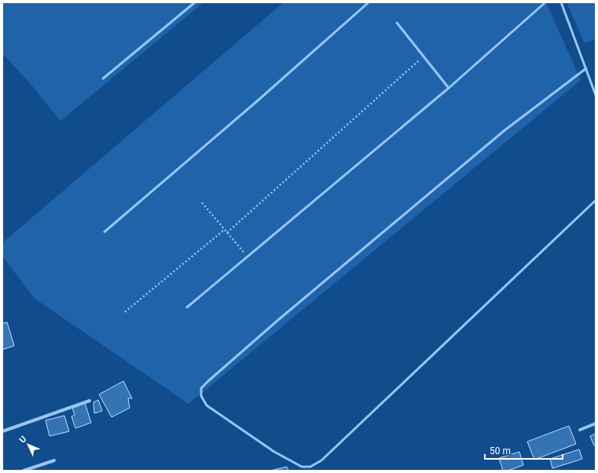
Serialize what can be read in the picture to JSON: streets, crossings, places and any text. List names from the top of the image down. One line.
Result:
{"scale_bar":"50 m","north":"top left"}
